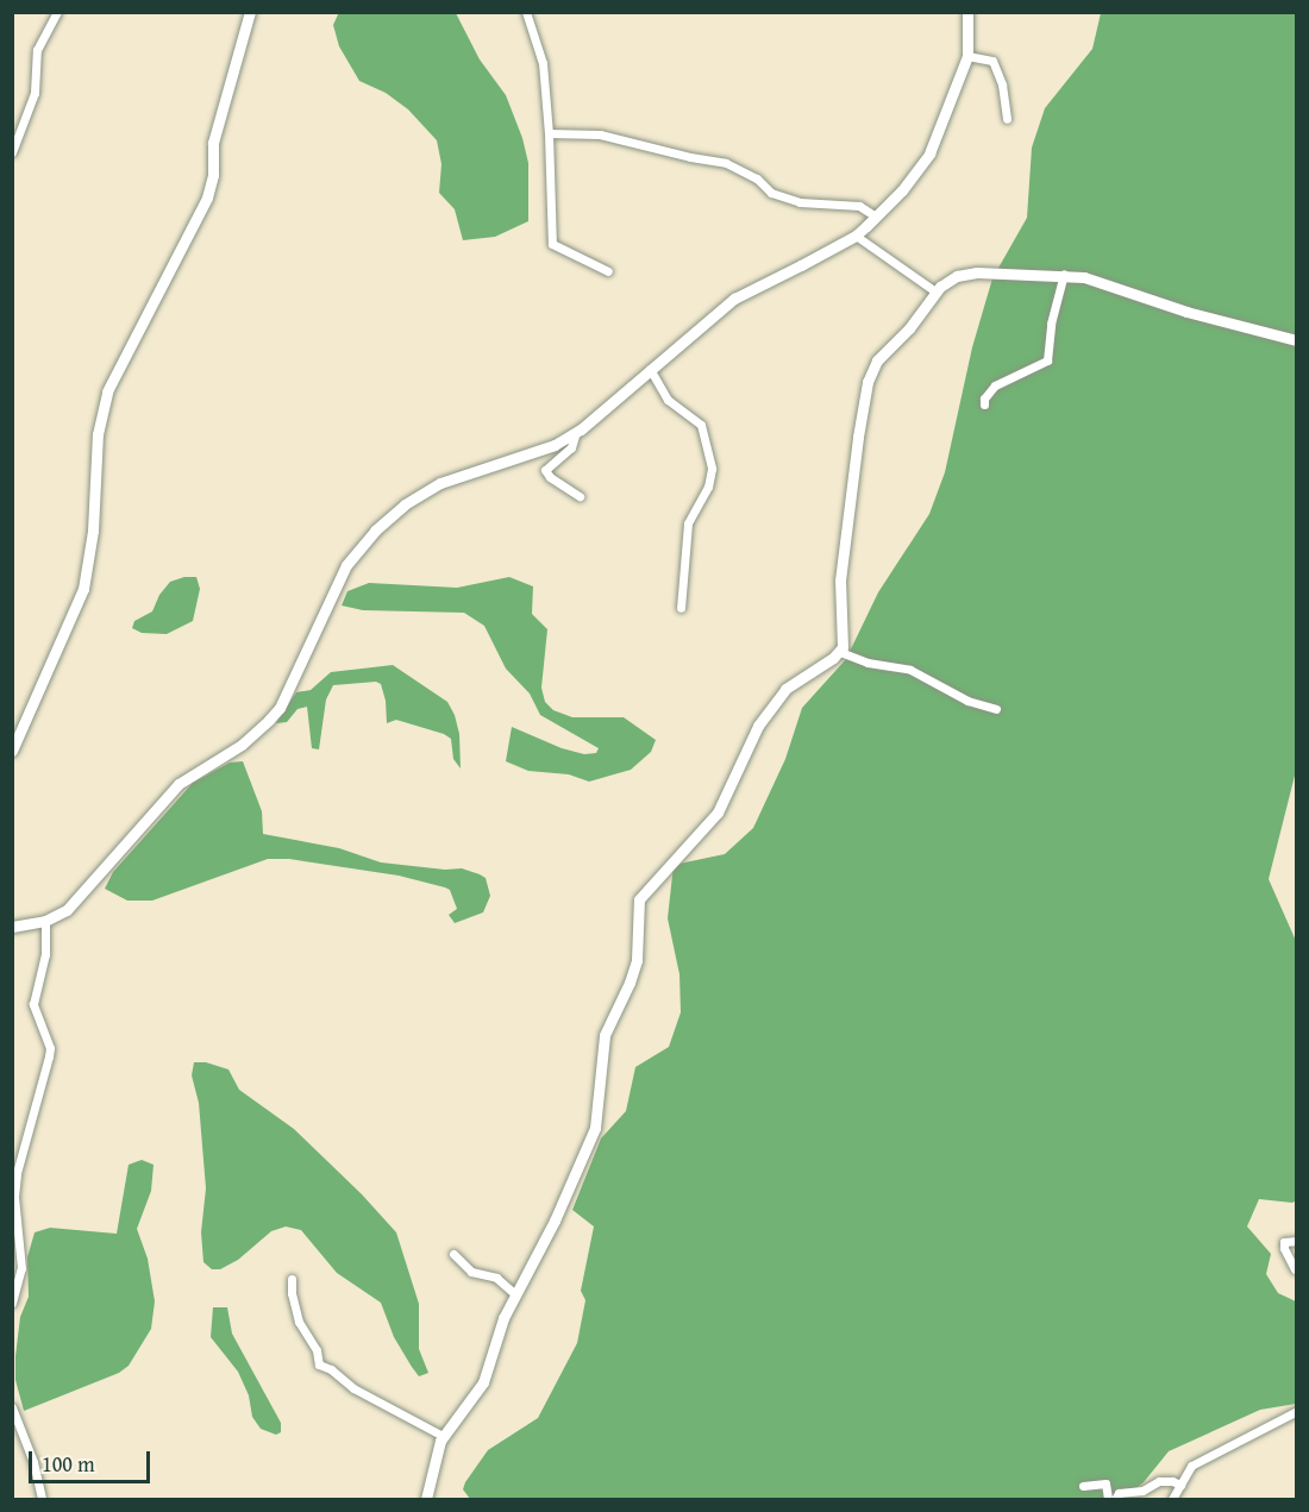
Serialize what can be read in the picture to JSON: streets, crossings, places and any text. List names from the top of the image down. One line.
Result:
{"scale_bar":"100 m"}
